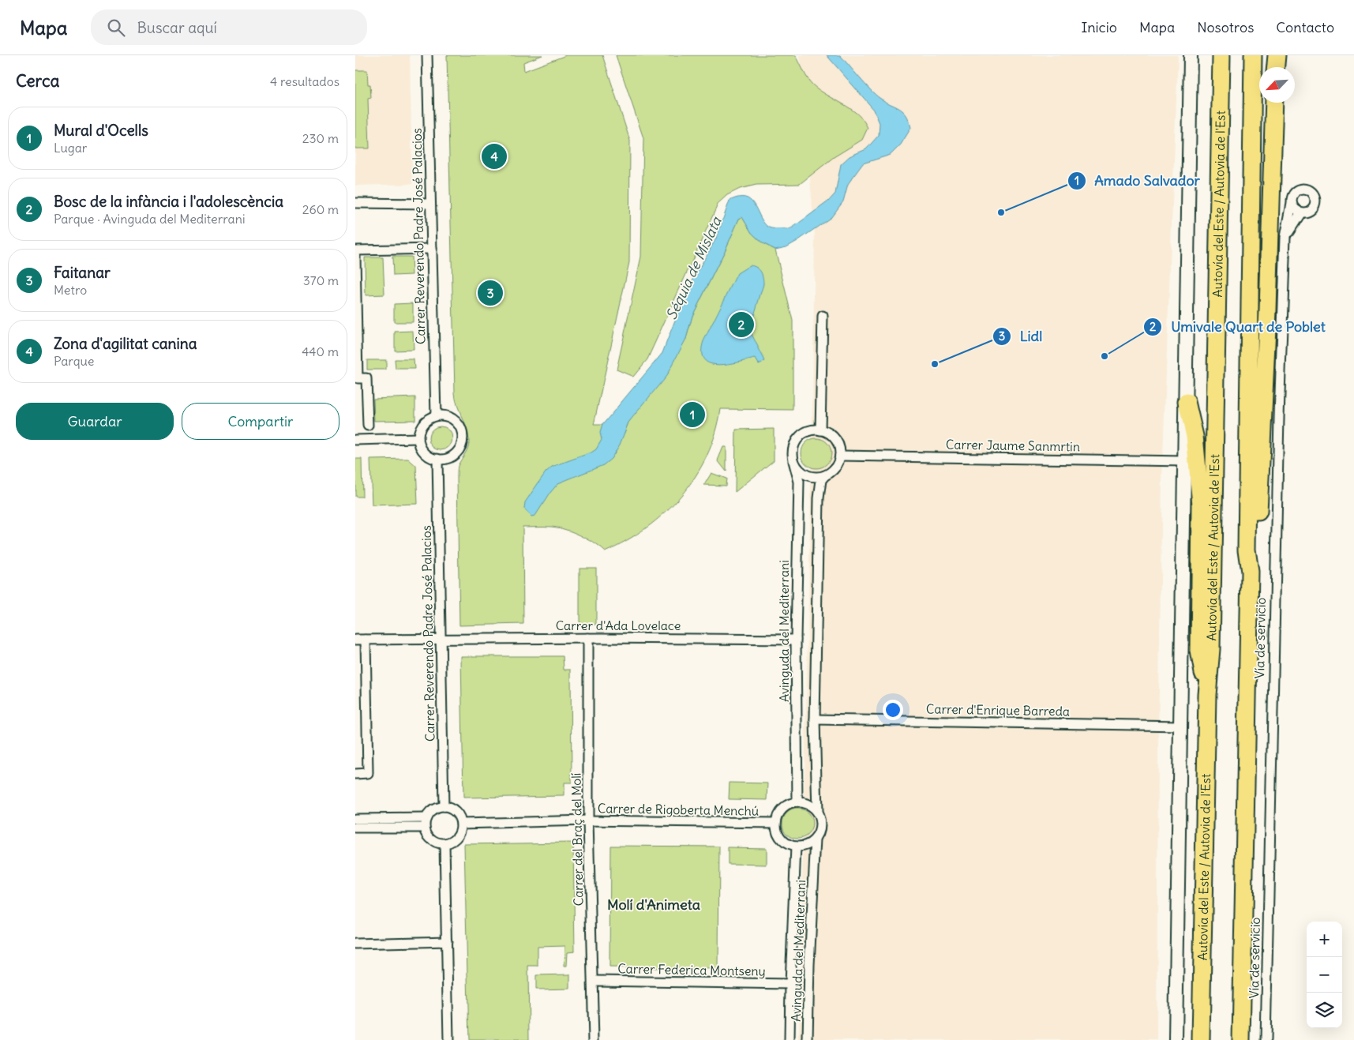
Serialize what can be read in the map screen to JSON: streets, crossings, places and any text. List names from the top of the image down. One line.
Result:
{"streets":{"highway":["Autovía del Este / Autovia de l'Est"],"street":["Carrer Reverendo Padre José Palacios","Carrer Jaume Sanmrtin","Carrer d'Ada Lovelace","Avinguda del Mediterrani","Vía de servicio","Carrer d'Enrique Barreda","Carrer de Rigoberta Menchú","Carrer del Braç del Molí","Carrer Federica Montseny"]},"crossings":[["Carrer Reverendo Padre José Palacios","Carrer d'Ada Lovelace"],["Carrer Reverendo Padre José Palacios","Carrer de Rigoberta Menchú"],["Carrer Jaume Sanmrtin","Avinguda del Mediterrani"],["Carrer d'Ada Lovelace","Avinguda del Mediterrani"],["Carrer d'Ada Lovelace","Carrer del Braç del Molí"],["Avinguda del Mediterrani","Carrer de Rigoberta Menchú"],["Avinguda del Mediterrani","Carrer Federica Montseny"],["Carrer de Rigoberta Menchú","Carrer del Braç del Molí"],["Carrer del Braç del Molí","Carrer Federica Montseny"]],"districts":["Molí d'Animeta"],"water":["Séquia de Mislata"],"places":["Amado Salvador","Umivale Quart de Poblet","Lidl"],"north":"bottom left","page":{"header":"Mapa","search":"Buscar aquí","nav":["Inicio","Mapa","Nosotros","Contacto"],"heading":["Cerca","4 resultados"],"list":[{"mark":"1","name":"Mural d'Ocells","note":"Lugar","value":"230 m"},{"mark":"2","name":"Bosc de la infància i l'adolescència","note":"Parque · Avinguda del Mediterrani","value":"260 m"},{"mark":"3","name":"Faitanar","note":"Metro","value":"370 m"},{"mark":"4","name":"Zona d'agilitat canina","note":"Parque","value":"440 m"}],"pins":["4","3","2","1"],"buttons":["Guardar","Compartir"],"map_buttons":["+","−"]}}
